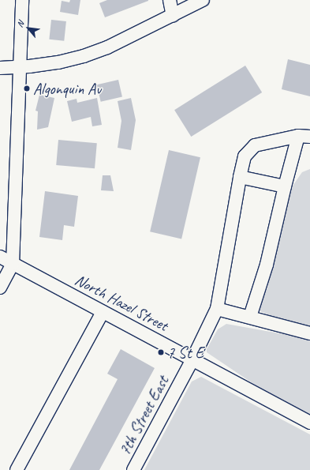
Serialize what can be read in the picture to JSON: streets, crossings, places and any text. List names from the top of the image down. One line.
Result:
{"streets":{"street":["North Hazel Street","7th Street East"]},"crossings":[["North Hazel Street","7th Street East"]],"places":["Algonquin Av","7 St E"],"north":"top left"}
